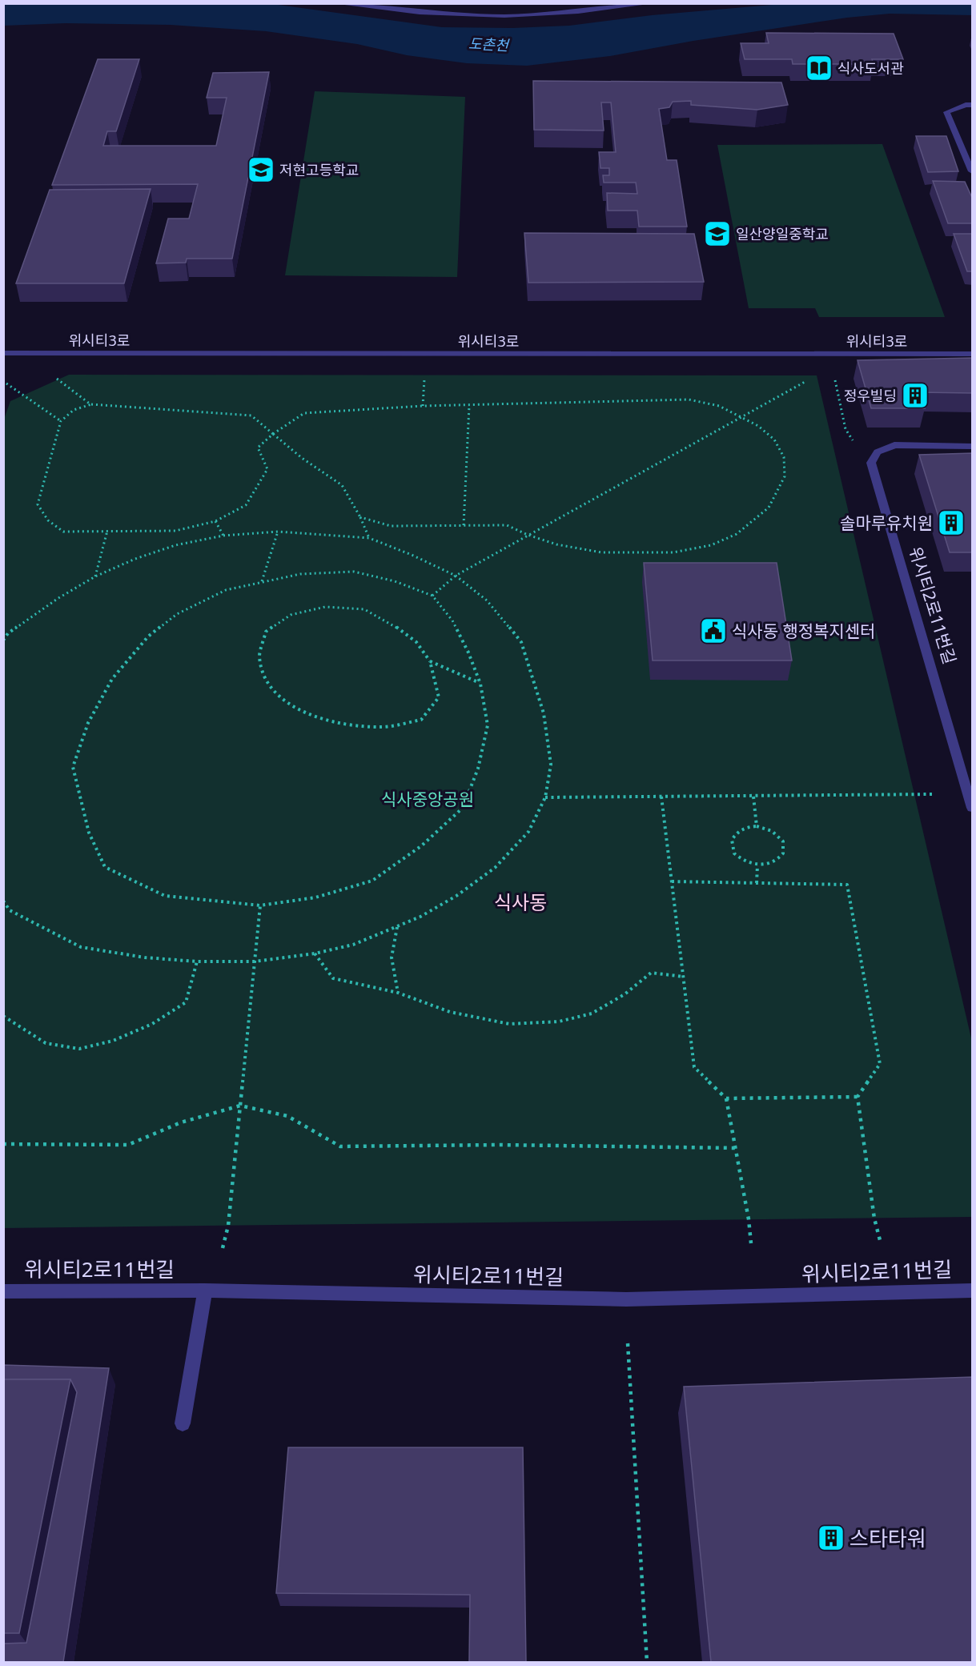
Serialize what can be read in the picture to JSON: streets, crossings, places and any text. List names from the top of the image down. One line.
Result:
{"streets":{"street":["위시티3로","위시티2로11번길"]},"districts":["식사동"],"water":["도촌천"],"parks":["식사중앙공원"],"places":{"library":["식사도서관"],"school or university":["저현고등학교","일산양일중학교"],"building":["정우빌딩","솔마루유치원","스타타워"],"public building":["식사동 행정복지센터"]}}
